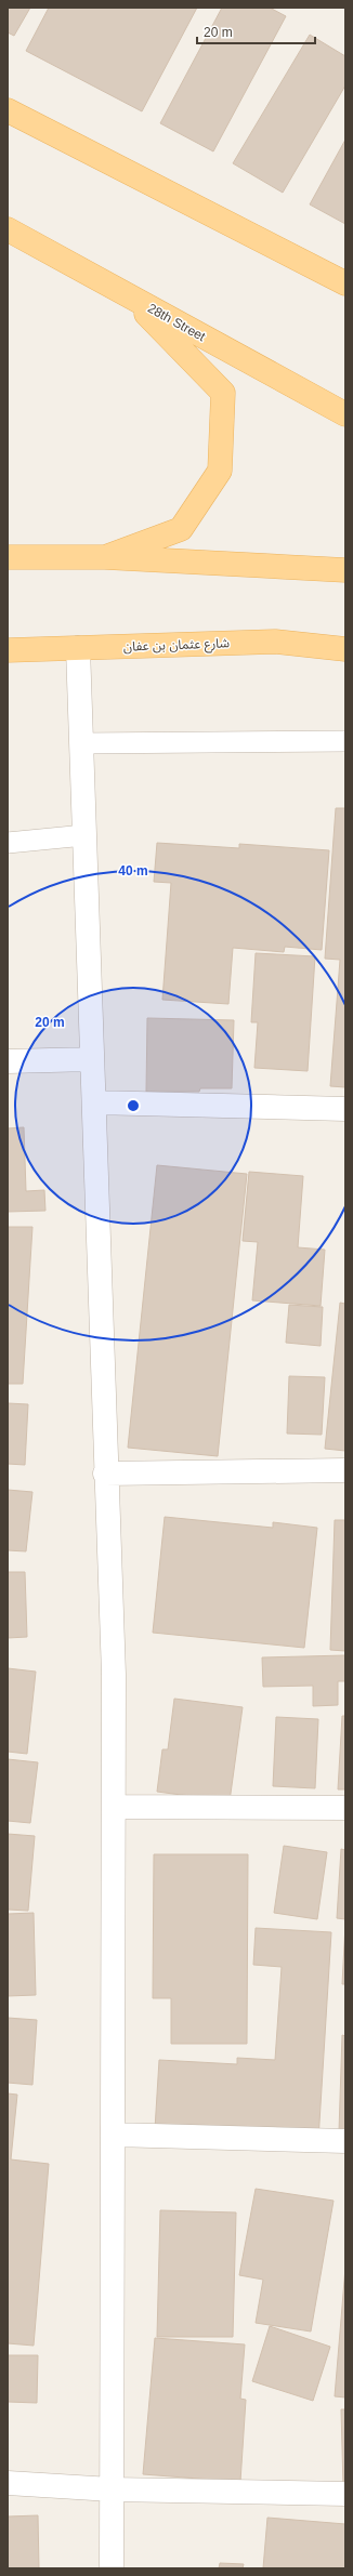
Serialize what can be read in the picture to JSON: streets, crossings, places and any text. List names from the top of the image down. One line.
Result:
{"streets":{"main road":["28th Street","شارع عثمان بن عفان"]},"scale_bar":"20 m","rings":["40 m","20 m"]}
